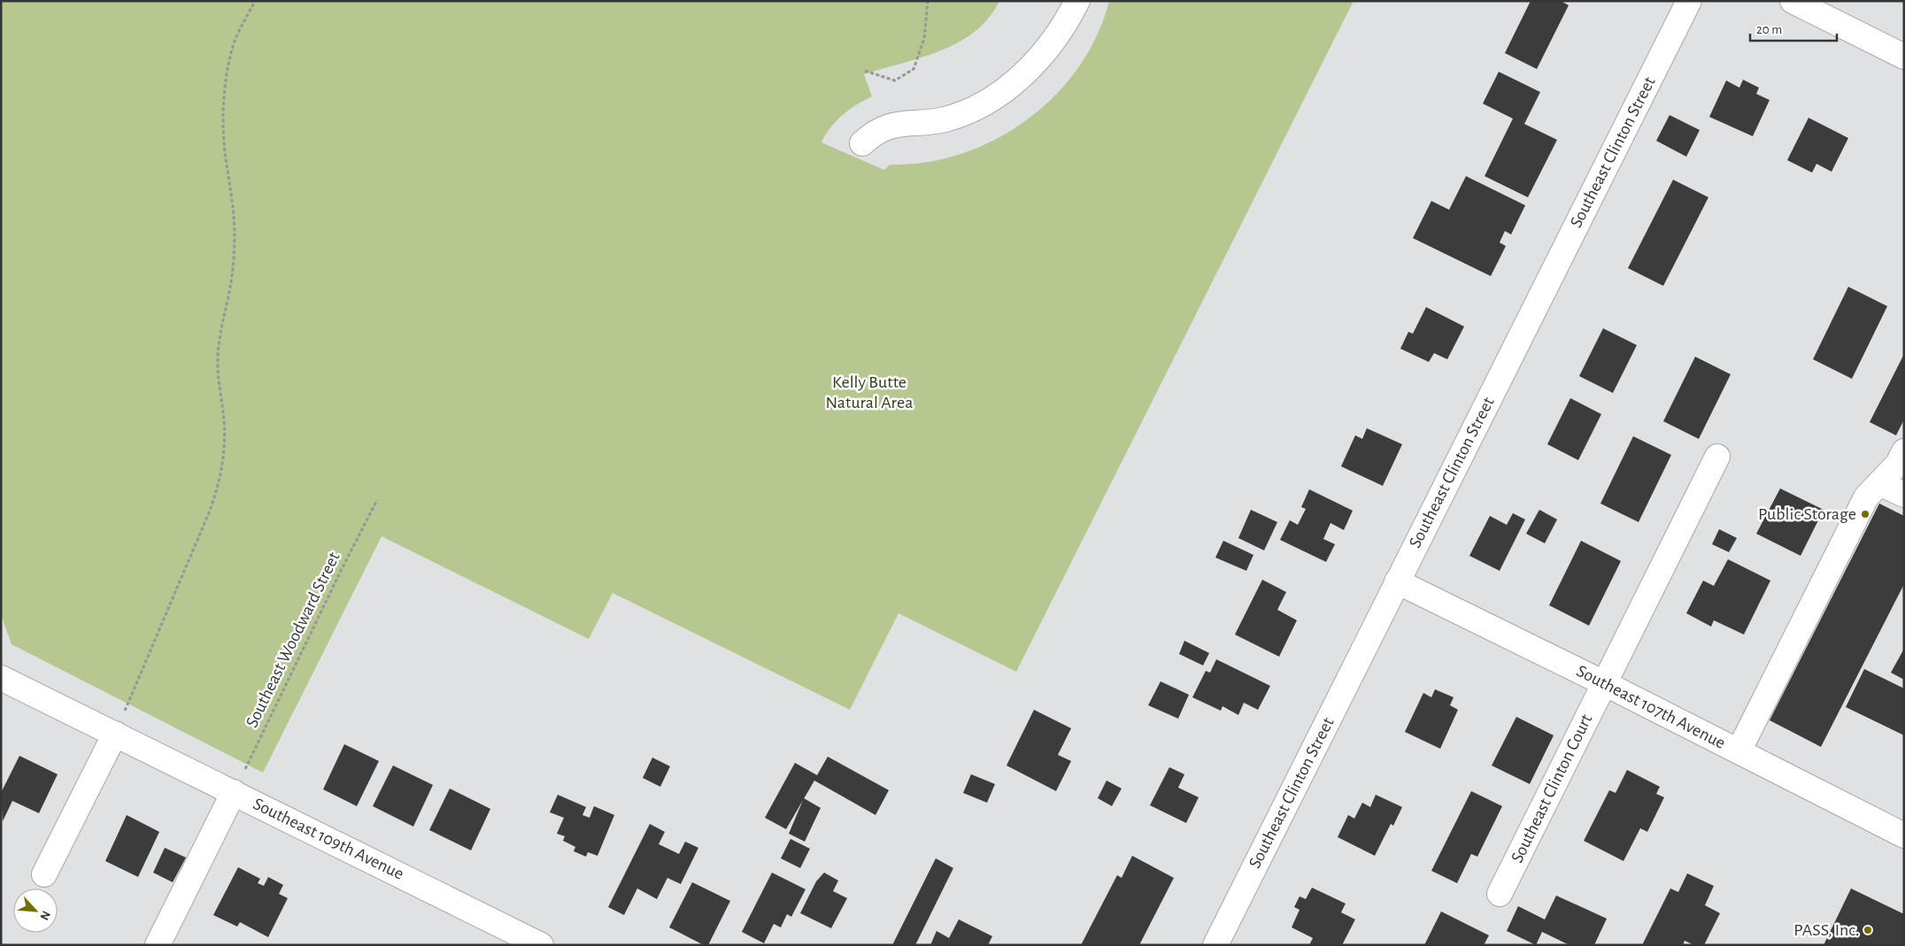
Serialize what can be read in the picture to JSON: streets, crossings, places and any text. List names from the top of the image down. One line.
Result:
{"streets":{"street":["Southeast Clinton Street","Southeast 107th Avenue","Southeast Clinton Court","Southeast 109th Avenue"],"path":["Southeast Woodward Street"]},"crossings":[["Southeast Clinton Street","Southeast 107th Avenue"],["Southeast Woodward Street","Southeast 109th Avenue"],["Southeast 107th Avenue","Southeast Clinton Court"]],"parks":["Kelly Butte Natural Area"],"places":["Public Storage","PASS, Inc."],"scale_bar":"20 m","north":"bottom right"}
